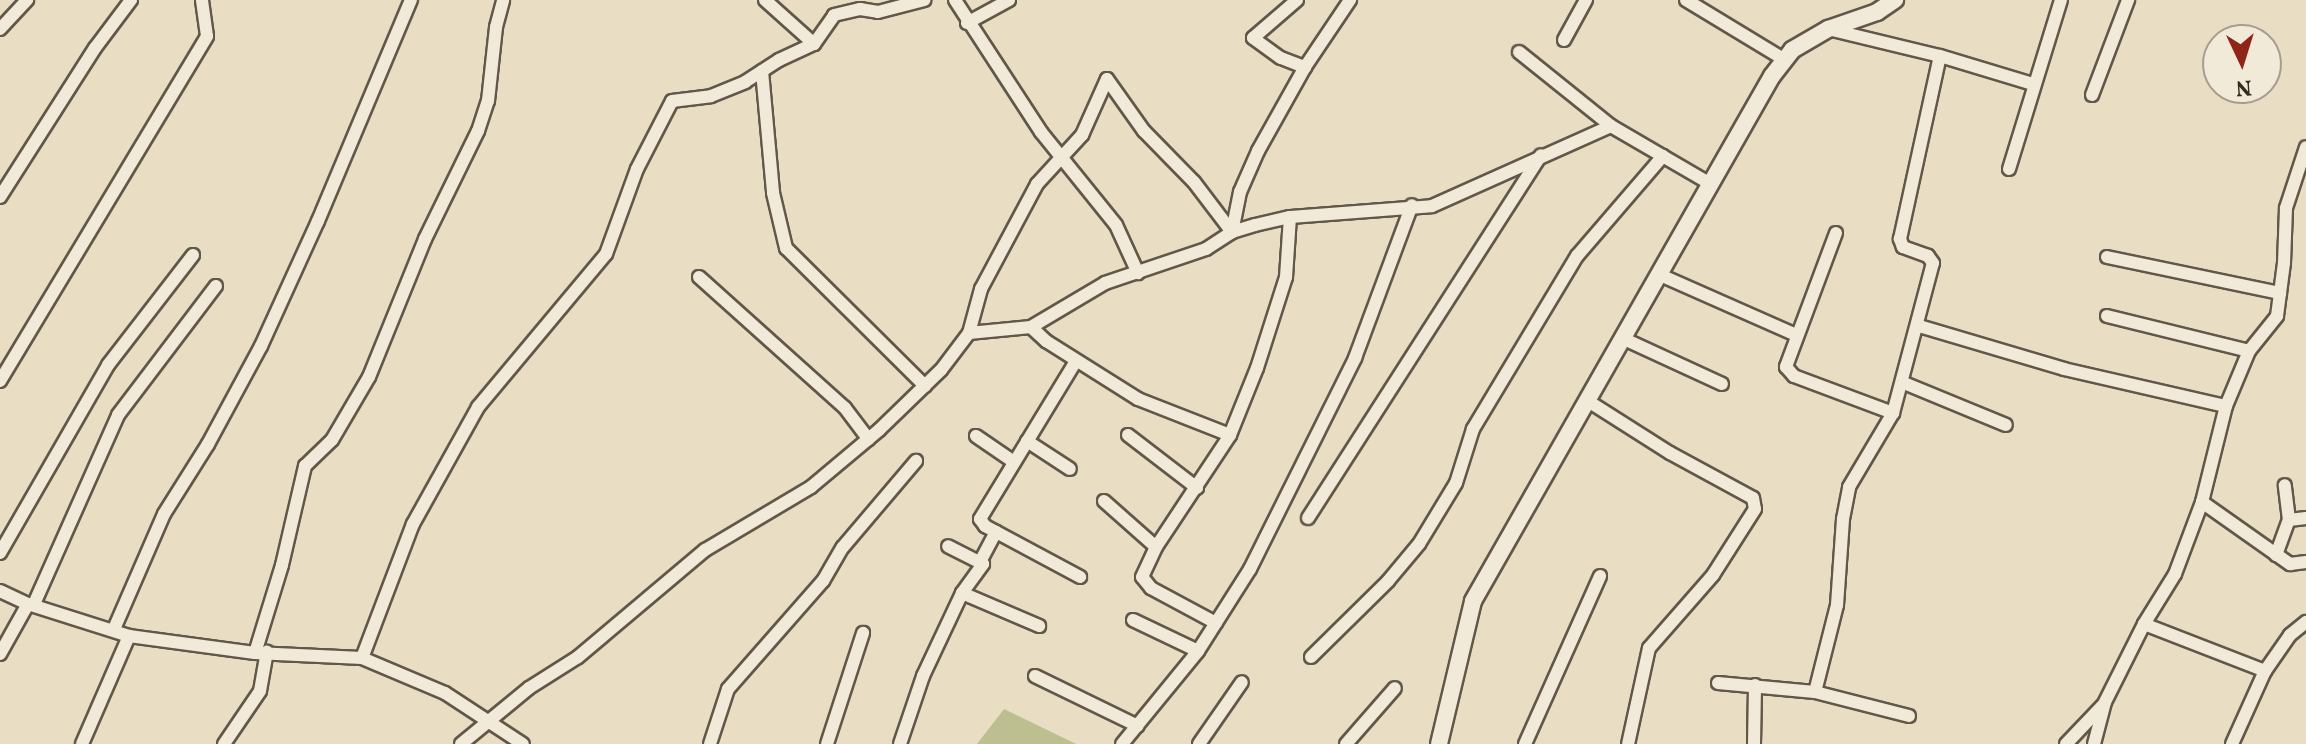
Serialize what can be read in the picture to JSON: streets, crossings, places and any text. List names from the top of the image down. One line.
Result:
{"north":"bottom"}
